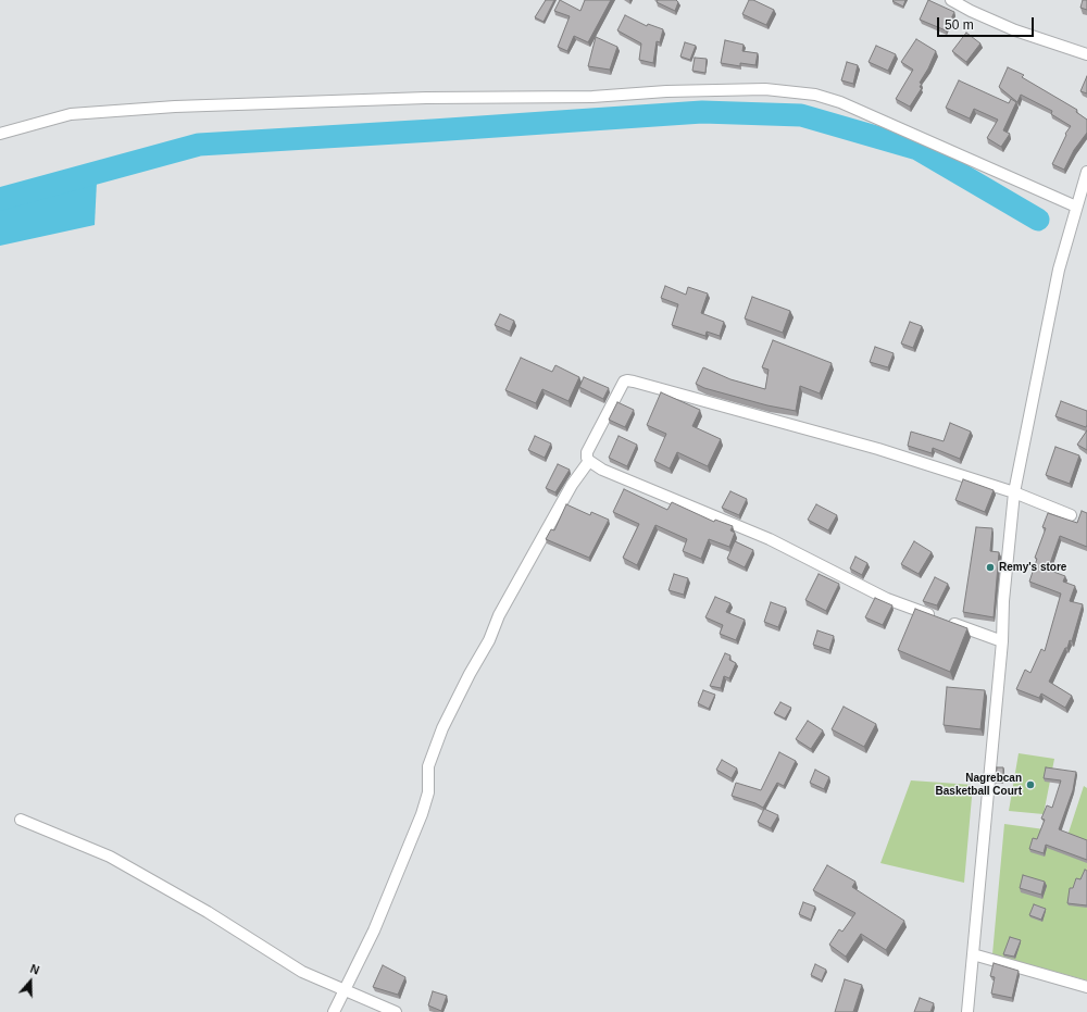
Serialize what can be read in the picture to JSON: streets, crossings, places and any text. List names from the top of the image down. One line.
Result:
{"places":["Remy's store","Nagrebcan Basketball Court"],"scale_bar":"50 m","north":"top"}
